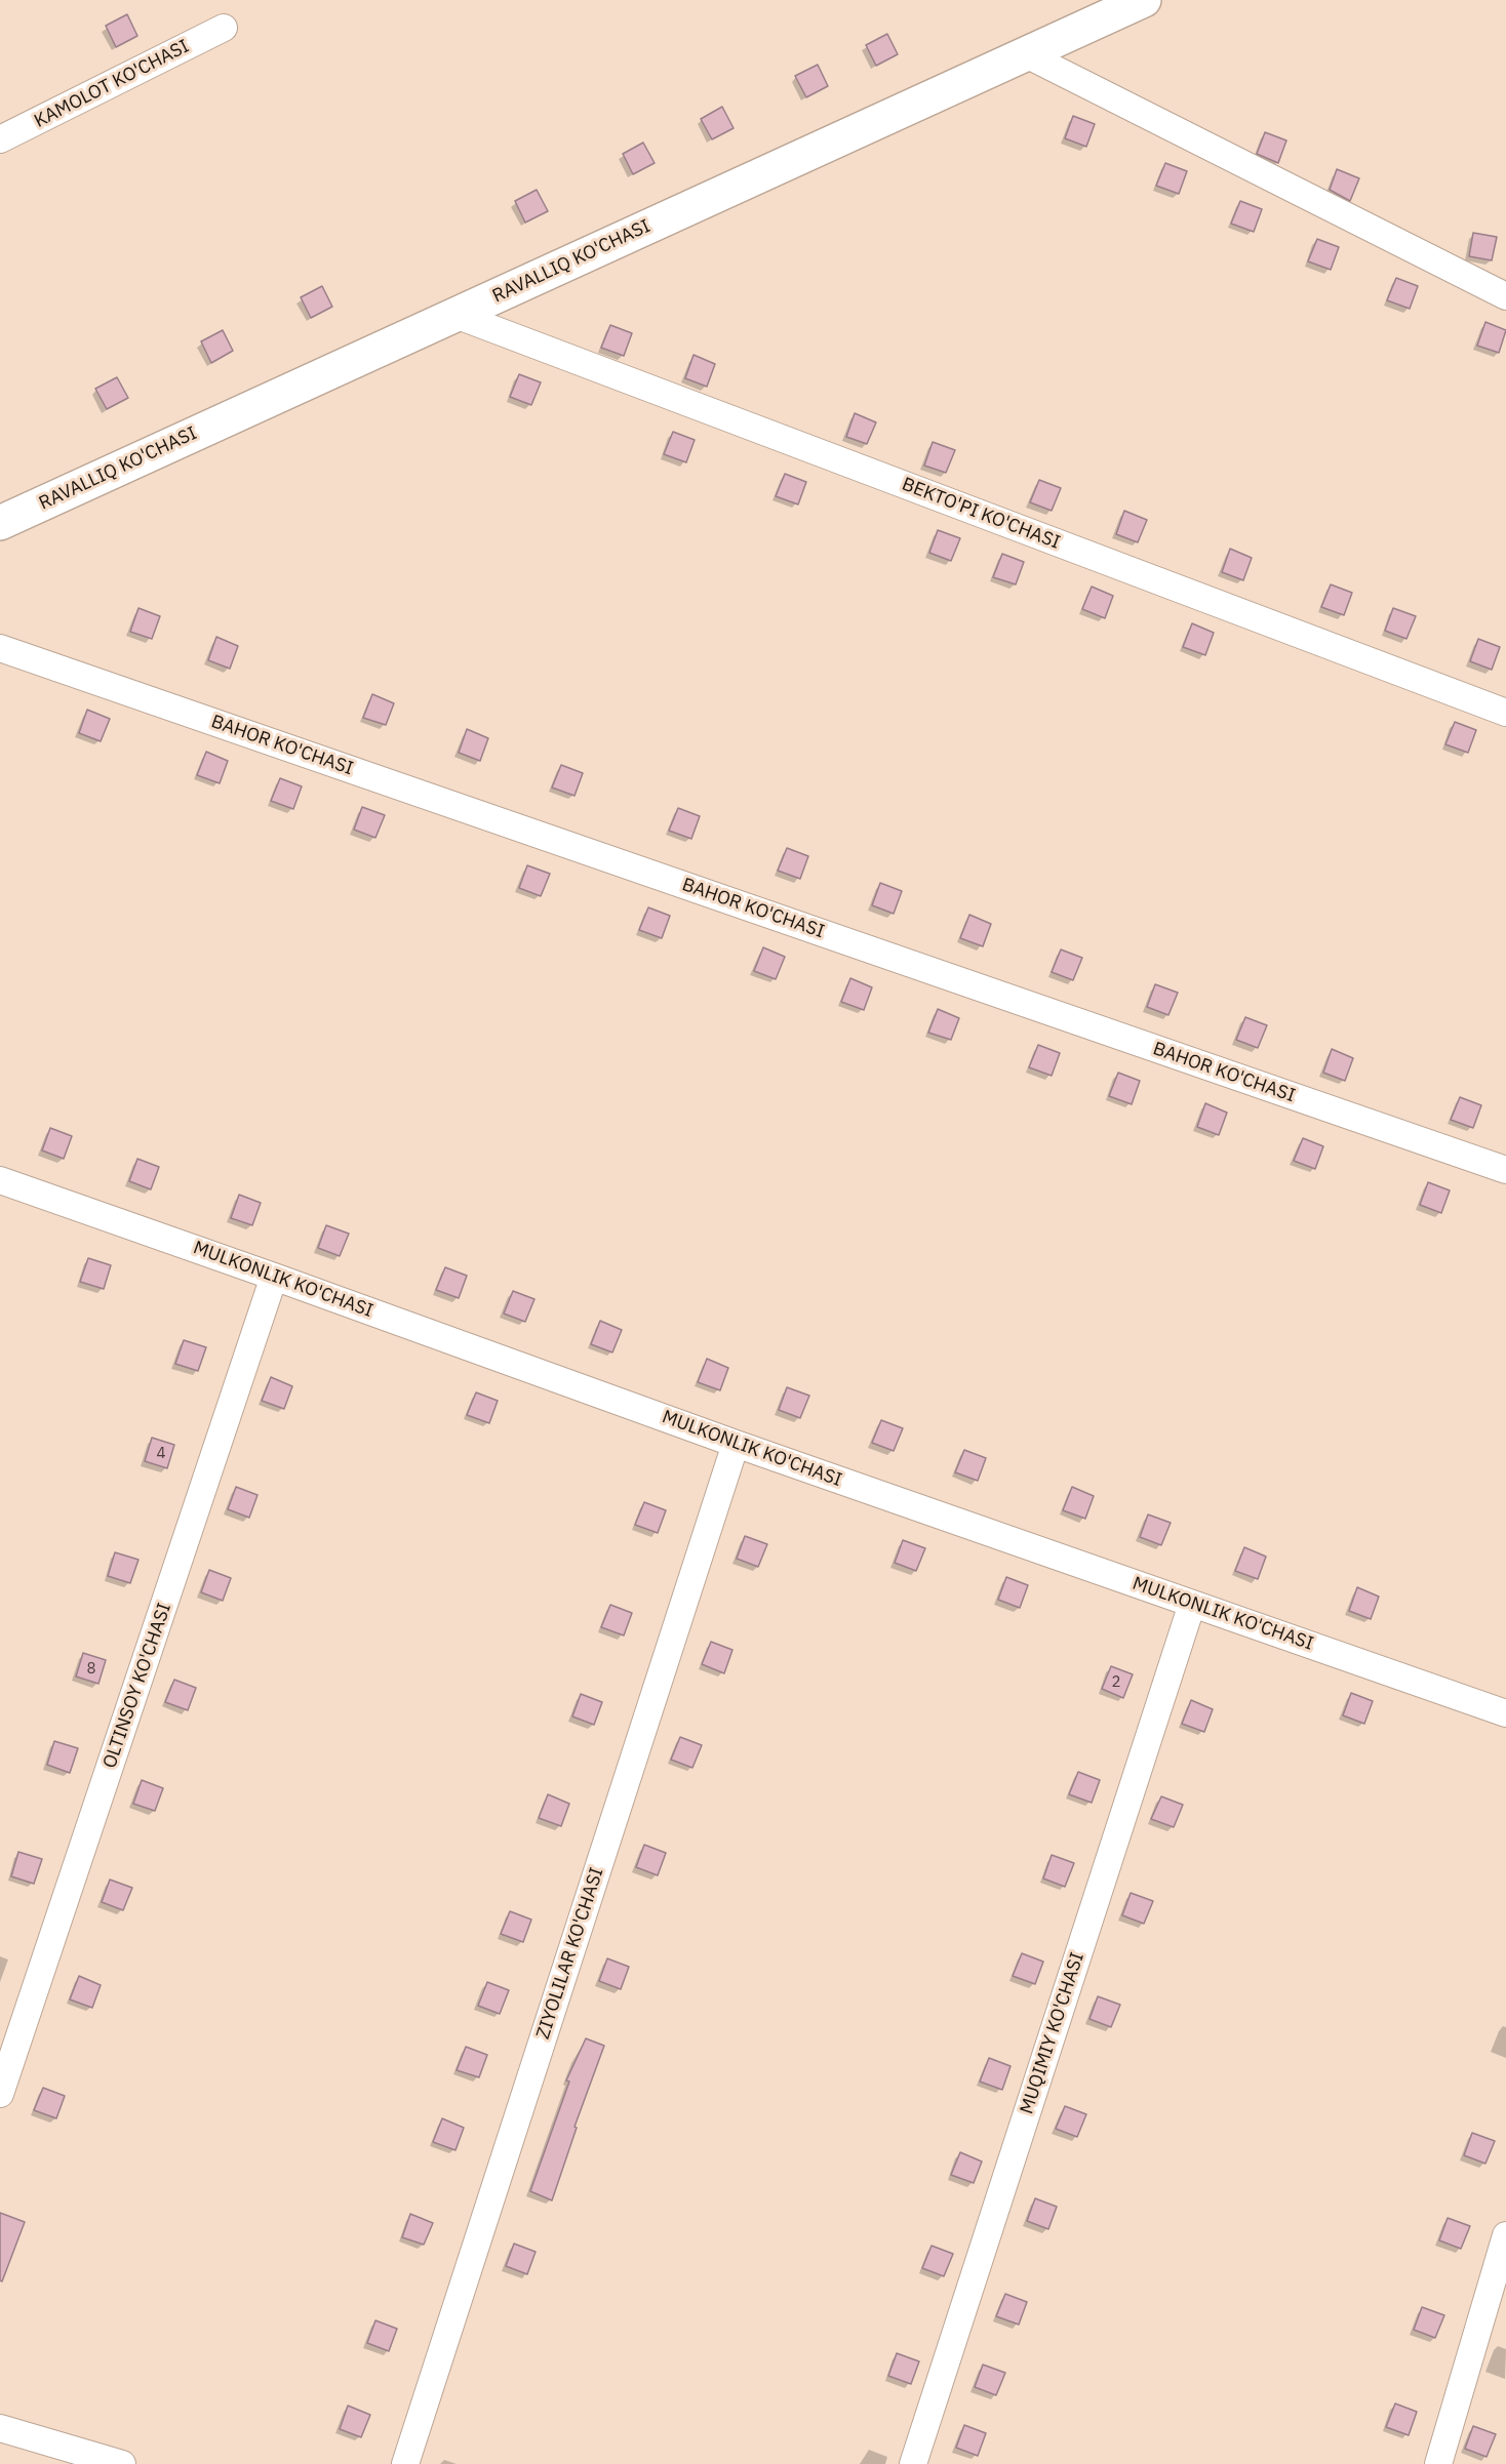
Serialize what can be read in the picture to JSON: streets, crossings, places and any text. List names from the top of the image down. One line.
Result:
{"streets":{"street":["KAMOLOT KO'CHASI","RAVALLIQ KO'CHASI","BEKTO'PI KO'CHASI","BAHOR KO'CHASI","MULKONLIK KO'CHASI","OLTINSOY KO'CHASI","ZIYOLILAR KO'CHASI","MUQIMIY KO'CHASI"]},"crossings":[["RAVALLIQ KO'CHASI","BEKTO'PI KO'CHASI"],["MULKONLIK KO'CHASI","OLTINSOY KO'CHASI"],["MULKONLIK KO'CHASI","ZIYOLILAR KO'CHASI"],["MULKONLIK KO'CHASI","MUQIMIY KO'CHASI"]],"house_numbers":["4","8","2"]}
